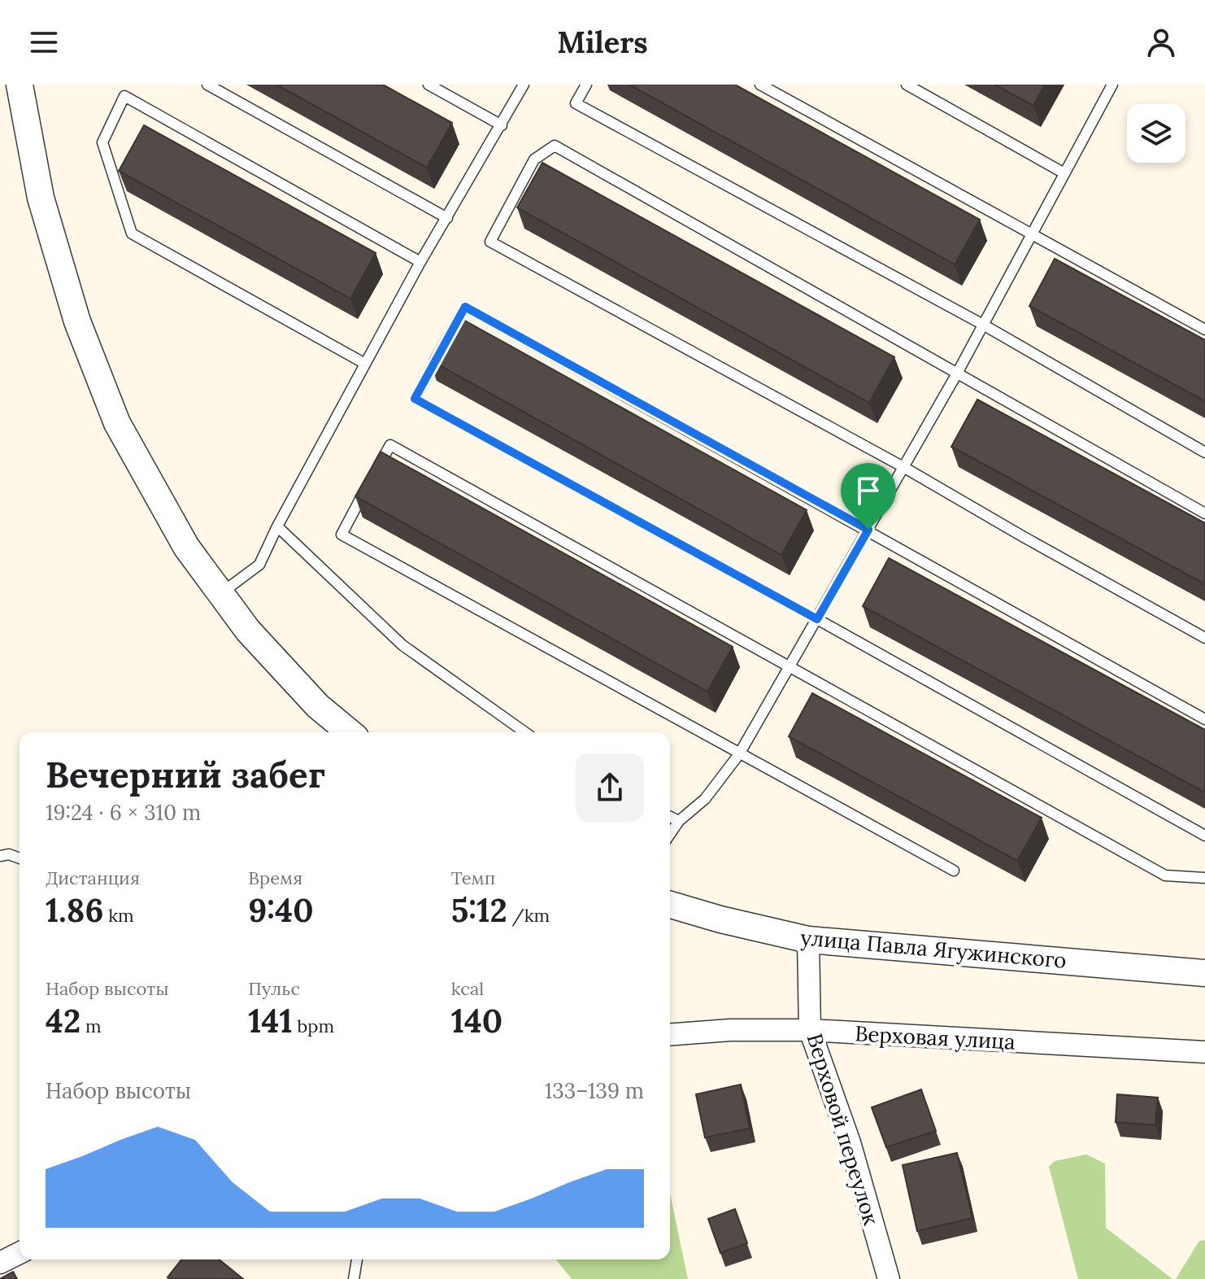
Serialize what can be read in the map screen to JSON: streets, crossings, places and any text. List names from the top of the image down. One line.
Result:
{"streets":{"street":["улица Павла Ягужинского","Верховая улица","Верховой переулок"]},"crossings":[["улица Павла Ягужинского","Верховой переулок"],["Верховая улица","Верховой переулок"]],"page":{"header":"Milers","heading":["Вечерний забег","19:24 · 6 × 310 m"],"stats":[["Дистанция","1.86 km"],["Время","9:40"],["Темп","5:12 /km"],["Набор высоты","42 m"],["Пульс","141 bpm"],["kcal","140"]],"chart":["Набор высоты","133–139 m"]}}
